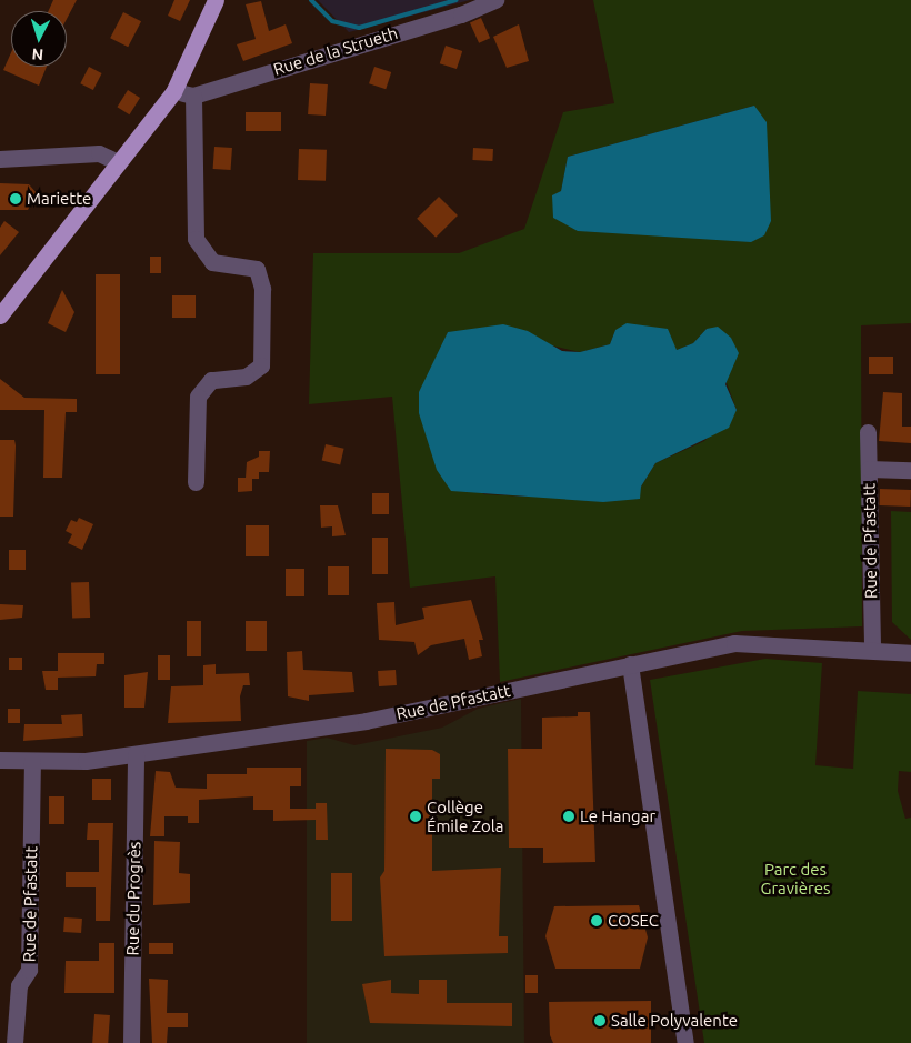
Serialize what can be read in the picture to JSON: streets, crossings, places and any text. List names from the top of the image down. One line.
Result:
{"streets":{"street":["Rue de la Strueth","Rue de Pfastatt","Rue du Progrès"]},"crossings":[["Rue de Pfastatt","Rue du Progrès"]],"parks":["Parc des Gravières"],"places":["Mariette","Collège Émile Zola","Le Hangar","COSEC","Salle Polyvalente"],"north":"bottom"}
